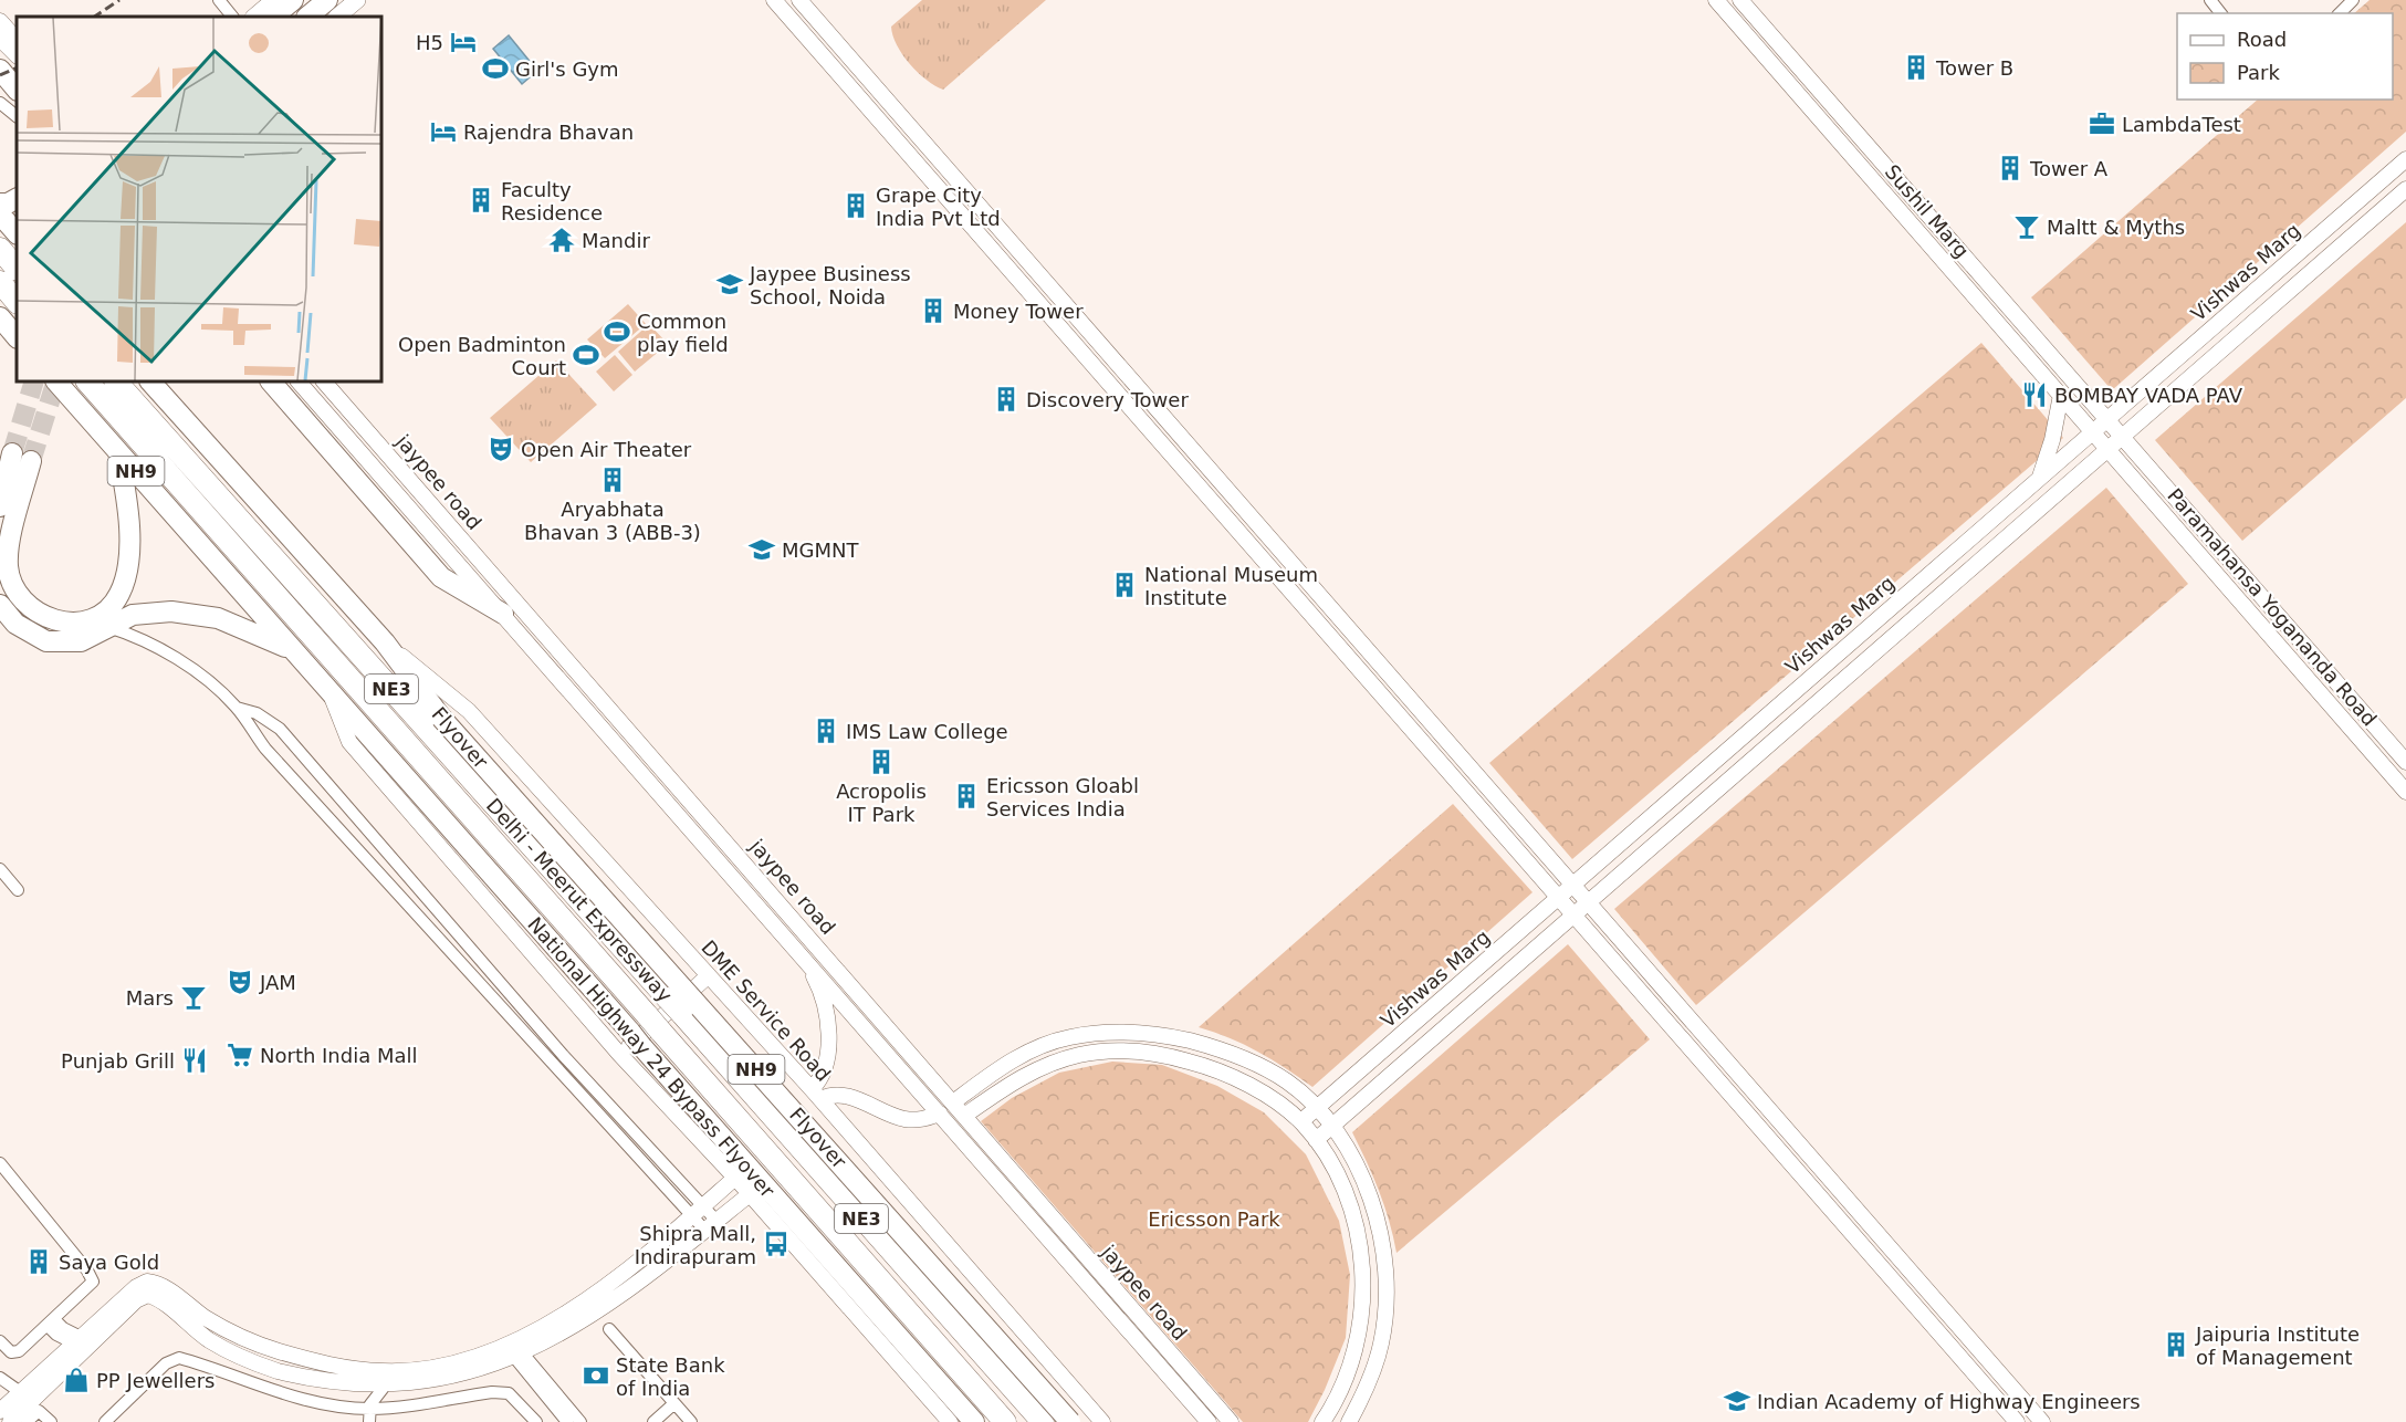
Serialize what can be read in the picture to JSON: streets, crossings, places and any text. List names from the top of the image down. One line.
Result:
{"streets":{"highway":["NH9","NE3","Flyover","Delhi - Meerut Expressway","National Highway 24 Bypass Flyover"],"street":["Sushil Marg","Vishwas Marg","jaypee road","Paramahansa Yogananda Road","DME Service Road"]},"crossings":[["Sushil Marg","Vishwas Marg"],["Sushil Marg","Paramahansa Yogananda Road"],["NH9","National Highway 24 Bypass Flyover"],["Flyover","DME Service Road"]],"parks":["Ericsson Park"],"places":{"hotel":["H5","Rajendra Bhavan"],"building":["Tower B","Tower A","Faculty Residence","Grape City India Pvt Ltd","Money Tower","Discovery Tower","Aryabhata Bhavan 3 (ABB-3)","National Museum Institute","IMS Law College","Acropolis IT Park","Ericsson Gloabl Services India","Saya Gold","Jaipuria Institute of Management"],"sports":["Girl's Gym","Common play field","Open Badminton Court"],"office":["LambdaTest"],"bar":["Maltt & Myths","Mars"],"temple":["Mandir"],"school or university":["Jaypee Business School, Noida","MGMNT","Indian Academy of Highway Engineers"],"restaurant":["BOMBAY VADA PAV","Punjab Grill"],"theatre":["Open Air Theater","JAM"],"supermarket":["North India Mall"],"bus stop":["Shipra Mall, Indirapuram"],"bank":["State Bank of India"],"shop":["PP Jewellers"]},"legend":["Road","Park"]}
